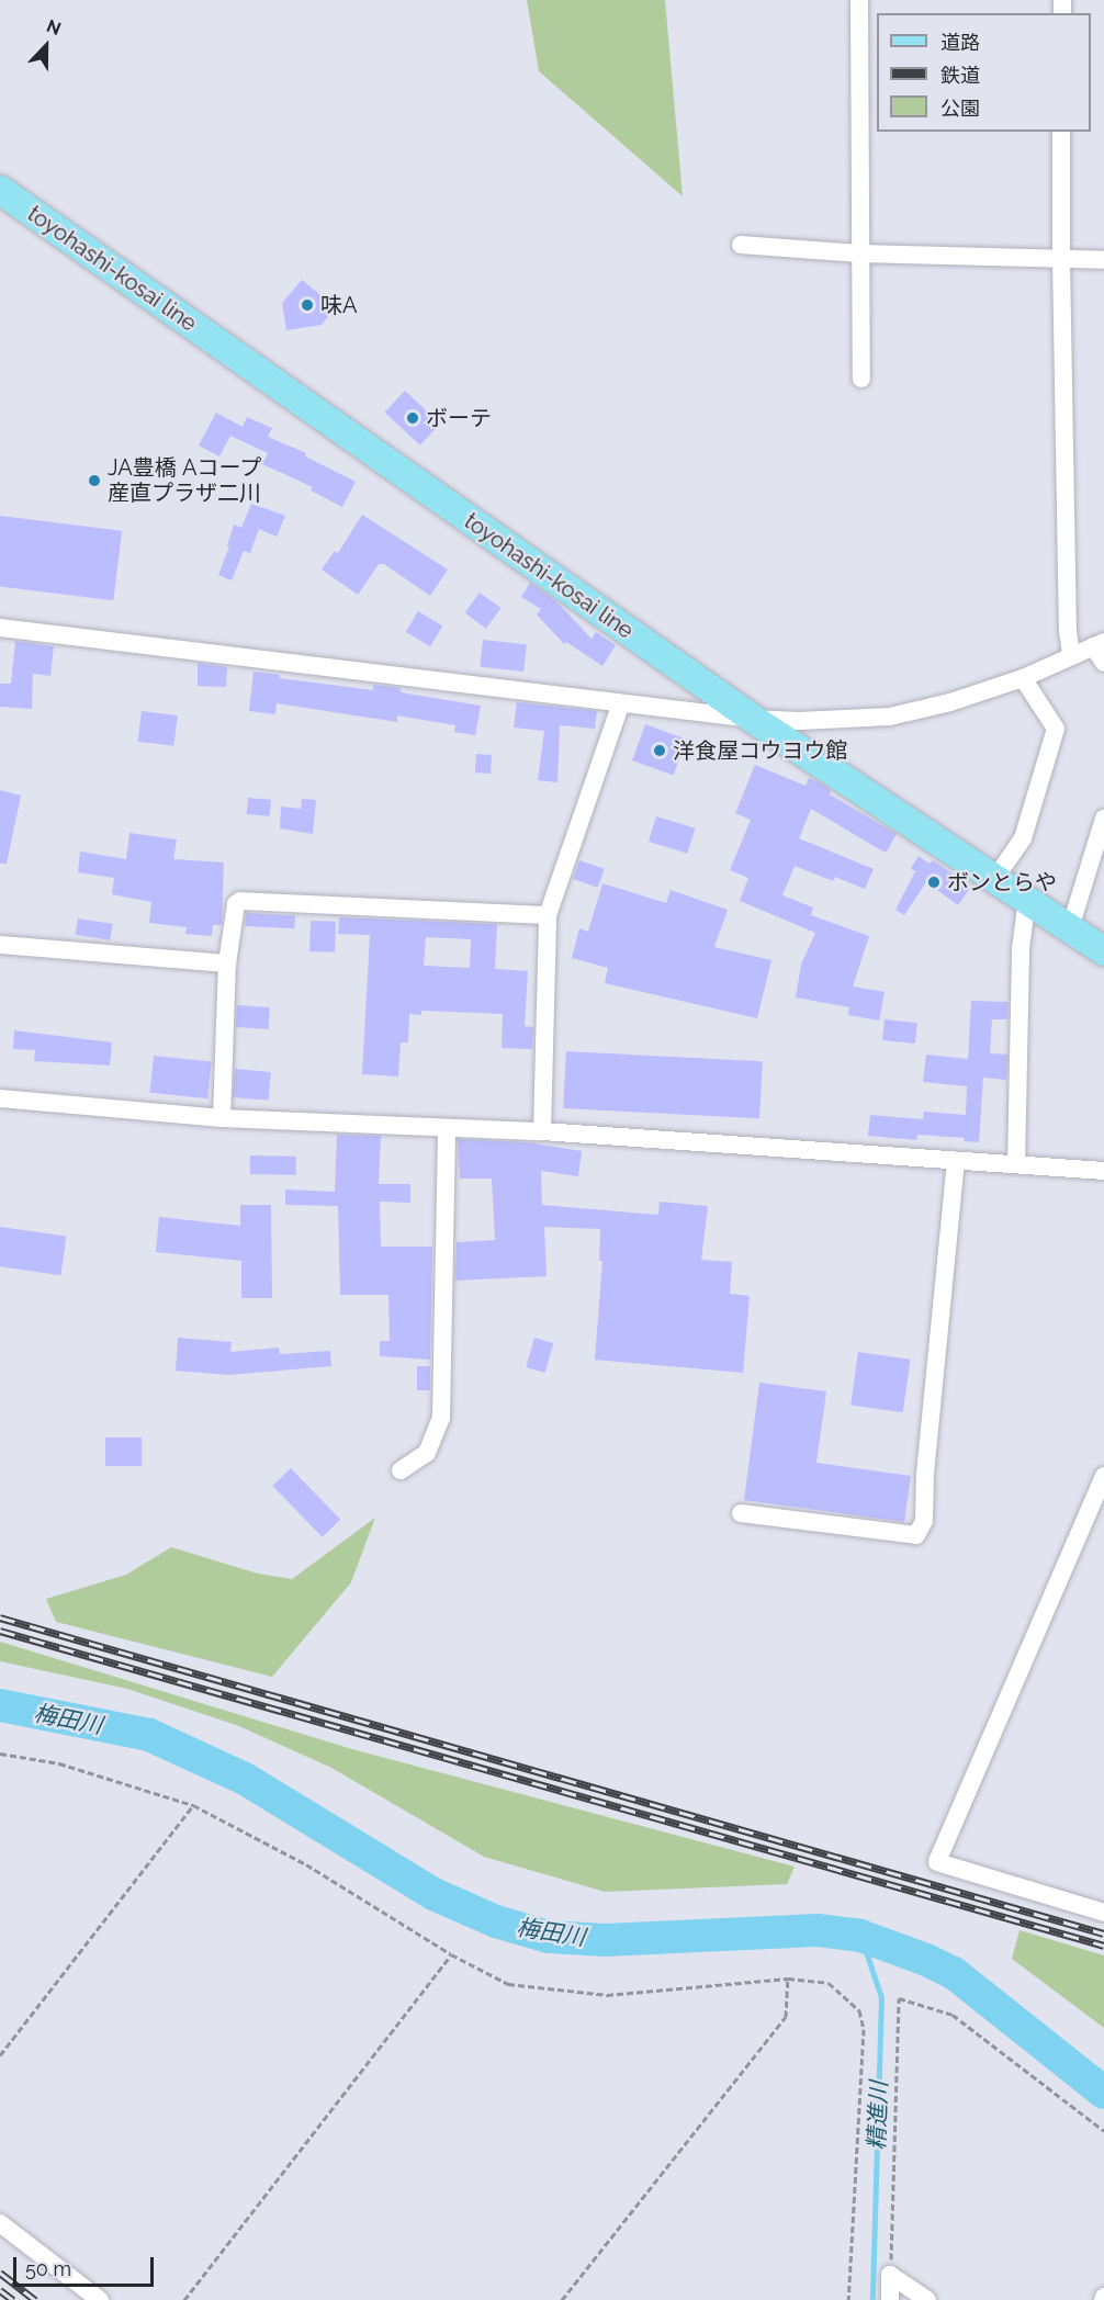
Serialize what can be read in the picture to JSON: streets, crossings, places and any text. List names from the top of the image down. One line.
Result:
{"streets":{"main road":["toyohashi-kosai line"]},"water":["梅田川","精進川"],"places":["味A","ボーテ","JA豊橋 Aコープ 産直プラザ二川","洋食屋コウヨウ館","ボンとらや"],"legend":["道路","鉄道","公園"],"scale_bar":"50 m","north":"top"}
